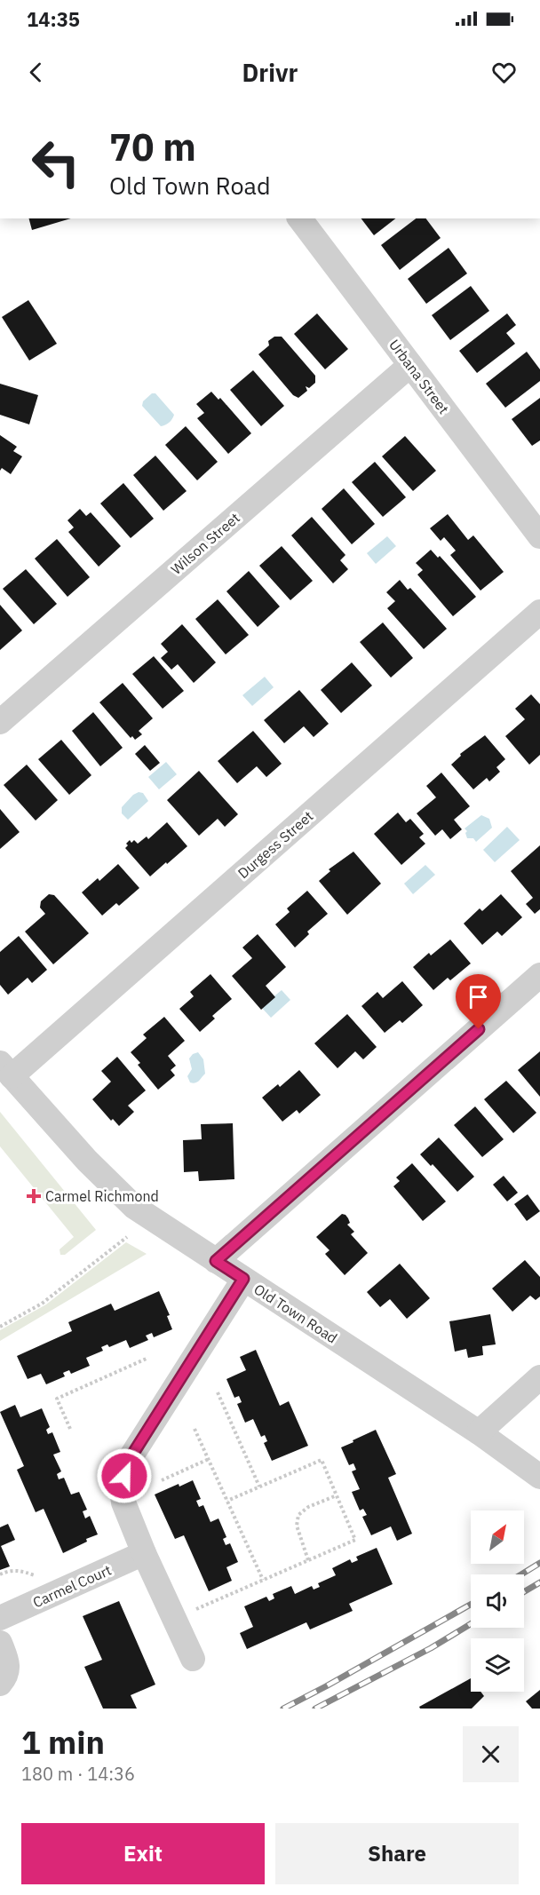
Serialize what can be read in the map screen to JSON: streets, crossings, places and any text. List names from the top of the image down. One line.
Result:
{"streets":{"street":["Urbana Street","Wilson Street","Durgess Street","Old Town Road","Carmel Court"]},"crossings":[["Urbana Street","Wilson Street"],["Durgess Street","Old Town Road"]],"places":{"health":["Carmel Richmond"]},"north":"top right","page":{"status":"14:35","header":"Drivr","turn":["70 m","Old Town Road"],"heading":["1 min","180 m · 14:36"],"buttons":["Exit","Share"]}}
